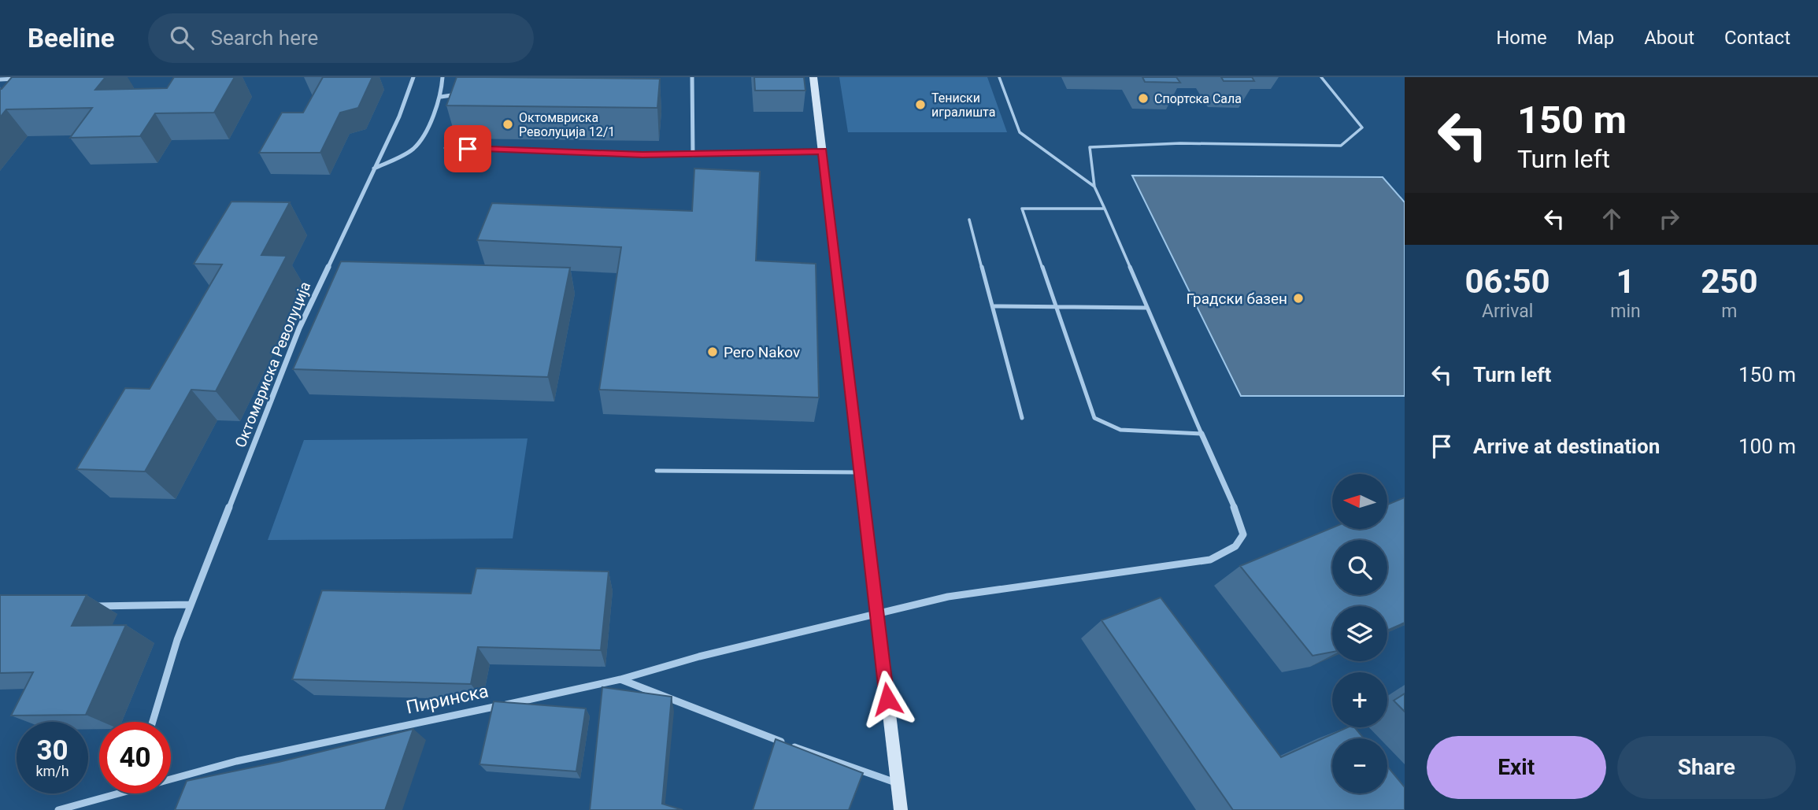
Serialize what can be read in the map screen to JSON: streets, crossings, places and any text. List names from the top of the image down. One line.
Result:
{"streets":{"street":["Октомвриска Револуција","Пиринска"]},"places":["Спортска Сала","Тениски игралишта","Октомвриска Револуција 12/1","Градски базен","Pero Nakov"],"north":"left","page":{"header":"Beeline","search":"Search here","nav":["Home","Map","About","Contact"],"turn":["150 m","Turn left"],"eta":["06:50","Arrival","1","min","250","m"],"list":[{"name":"Turn left","value":"150 m"},{"name":"Arrive at destination","value":"100 m"}],"map_buttons":["+","−"],"speed":"30 km/h","limit":"40","buttons":["Exit","Share"]}}
